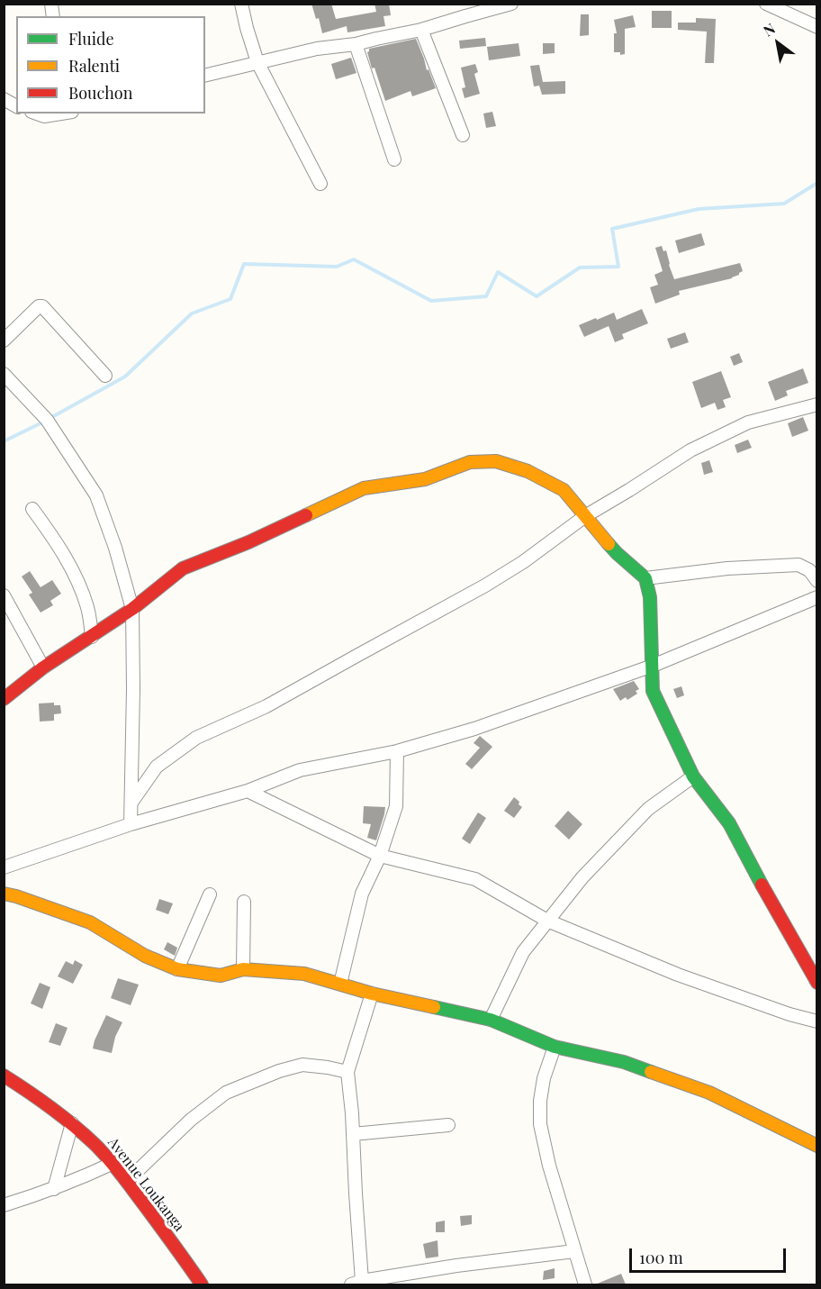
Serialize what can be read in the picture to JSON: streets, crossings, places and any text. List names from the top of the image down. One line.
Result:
{"streets":{"street":["Avenue Loukanga"]},"legend":["Fluide","Ralenti","Bouchon"],"scale_bar":"100 m","north":"top left"}
